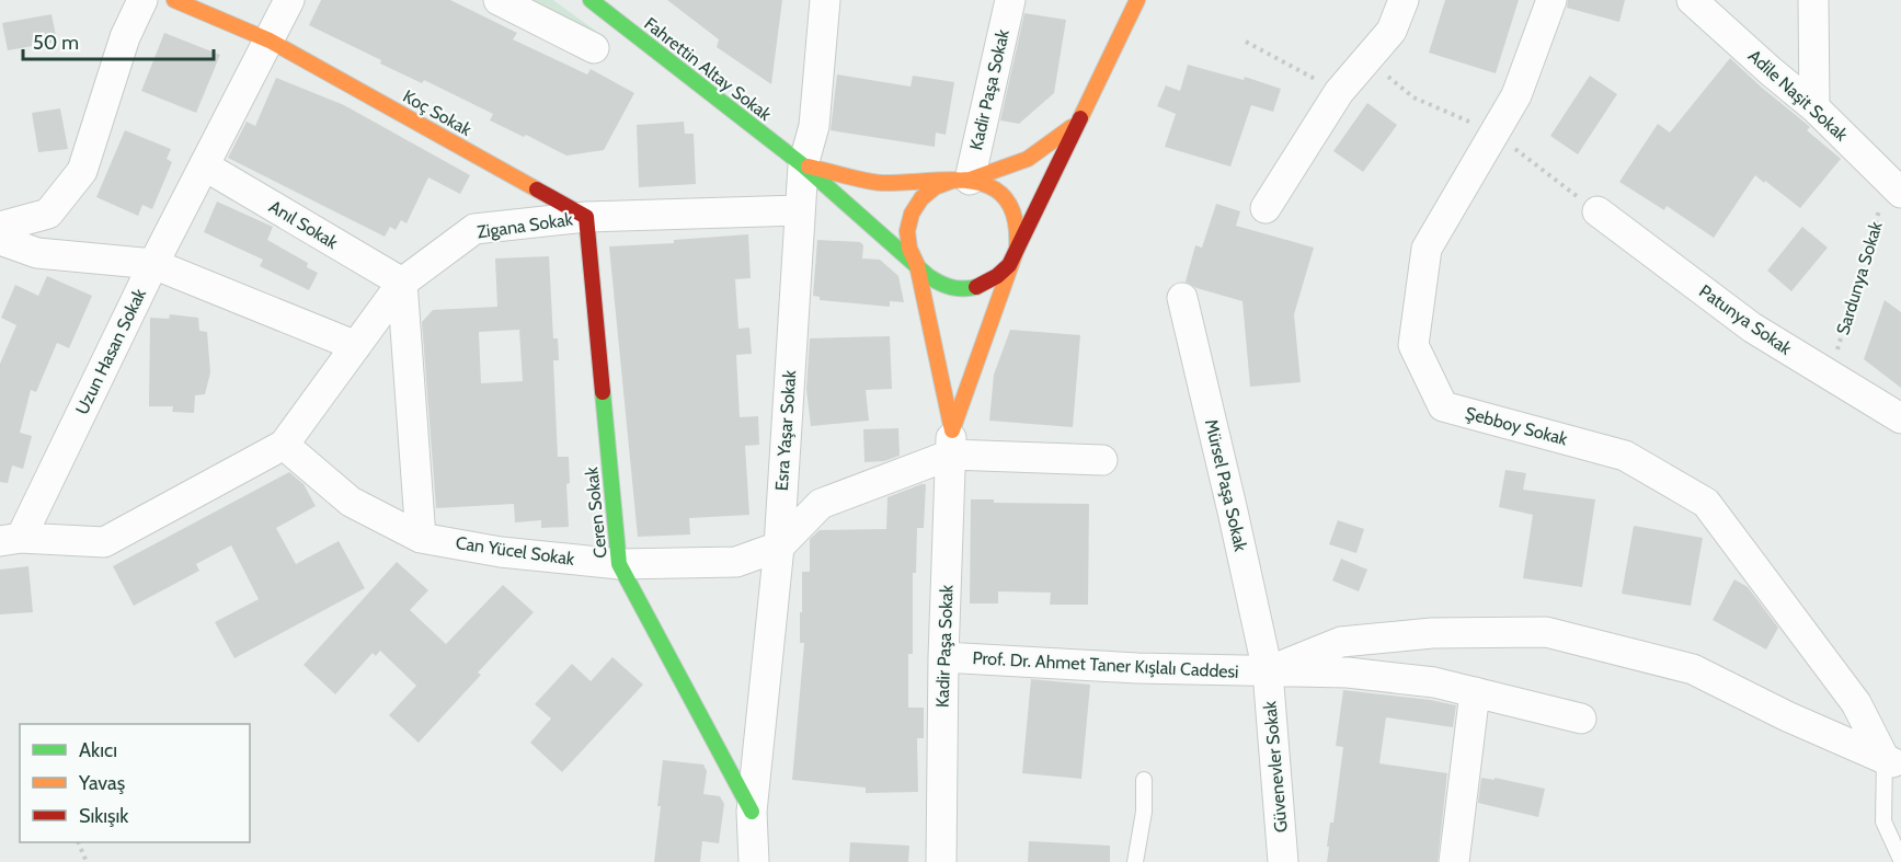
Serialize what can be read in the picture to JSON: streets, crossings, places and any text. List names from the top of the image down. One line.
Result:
{"streets":{"street":["Fahrettin Altay Sokak","Kadir Paşa Sokak","Adile Naşit Sokak","Koç Sokak","Anıl Sokak","Zigana Sokak","Patunya Sokak","Uzun Hasan Sokak","Şebboy Sokak","Esra Yaşar Sokak","Mürsel Paşa Sokak","Ceren Sokak","Can Yücel Sokak","Prof. Dr. Ahmet Taner Kışlalı Caddesi","Güvenevler Sokak"],"path":["Sardunya Sokak"]},"crossings":[["Fahrettin Altay Sokak","Kadir Paşa Sokak"],["Fahrettin Altay Sokak","Esra Yaşar Sokak"],["Kadir Paşa Sokak","Can Yücel Sokak"],["Kadir Paşa Sokak","Prof. Dr. Ahmet Taner Kışlalı Caddesi"],["Adile Naşit Sokak","Sardunya Sokak"],["Koç Sokak","Zigana Sokak"],["Koç Sokak","Uzun Hasan Sokak"],["Koç Sokak","Ceren Sokak"],["Anıl Sokak","Zigana Sokak"],["Anıl Sokak","Uzun Hasan Sokak"],["Zigana Sokak","Esra Yaşar Sokak"],["Zigana Sokak","Ceren Sokak"],["Zigana Sokak","Can Yücel Sokak"],["Sardunya Sokak","Patunya Sokak"],["Şebboy Sokak","Prof. Dr. Ahmet Taner Kışlalı Caddesi"],["Esra Yaşar Sokak","Ceren Sokak"],["Esra Yaşar Sokak","Can Yücel Sokak"],["Mürsel Paşa Sokak","Prof. Dr. Ahmet Taner Kışlalı Caddesi"],["Mürsel Paşa Sokak","Güvenevler Sokak"],["Ceren Sokak","Can Yücel Sokak"],["Prof. Dr. Ahmet Taner Kışlalı Caddesi","Güvenevler Sokak"]],"legend":["Akıcı","Yavaş","Sıkışık"],"scale_bar":"50 m"}
